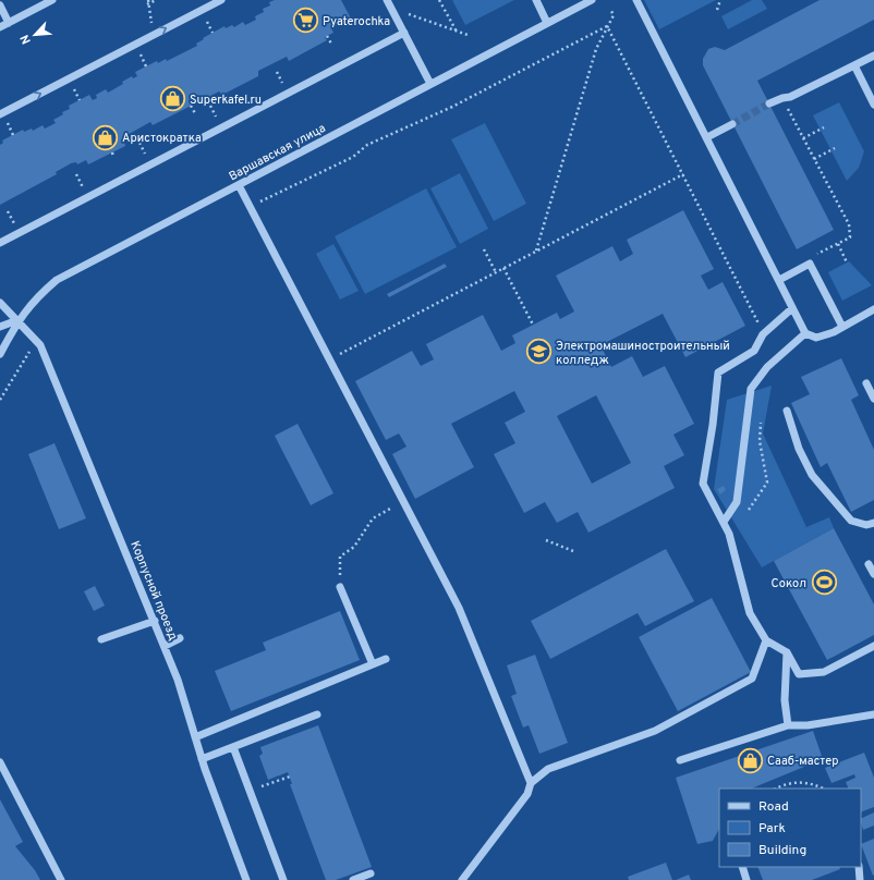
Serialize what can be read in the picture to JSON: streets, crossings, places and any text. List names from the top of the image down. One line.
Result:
{"streets":{"street":["Варшавская улица","Корпусной проезд"]},"crossings":[["Варшавская улица","Корпусной проезд"]],"places":{"supermarket":["Pyaterochka"],"shop":["Superkafel.ru","Аристократка","Сааб-мастер"],"school or university":["Электромашиностроительный колледж"],"sports":["Сокол"]},"legend":["Road","Park","Building"],"north":"bottom left"}
